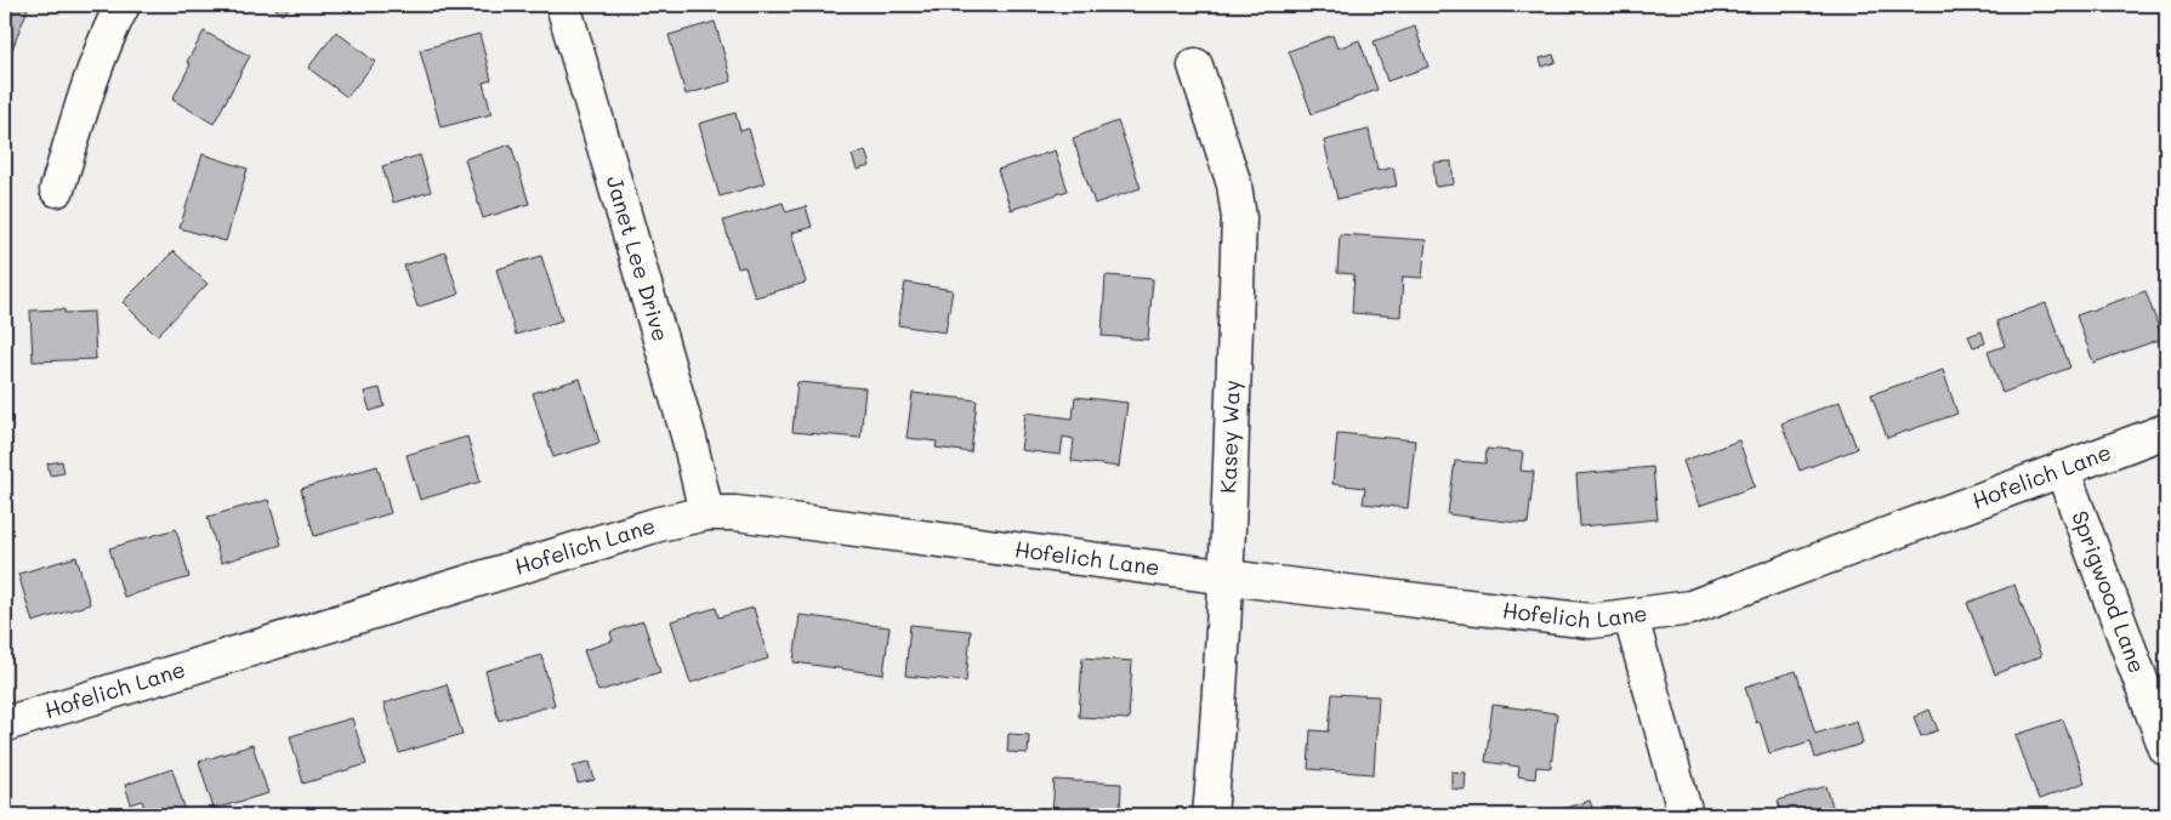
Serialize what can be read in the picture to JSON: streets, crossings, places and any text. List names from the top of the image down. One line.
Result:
{"streets":{"street":["Janet Lee Drive","Kasey Way","Hofelich Lane","Sprigwood Lane"]},"crossings":[["Janet Lee Drive","Hofelich Lane"],["Kasey Way","Hofelich Lane"],["Hofelich Lane","Sprigwood Lane"]]}
